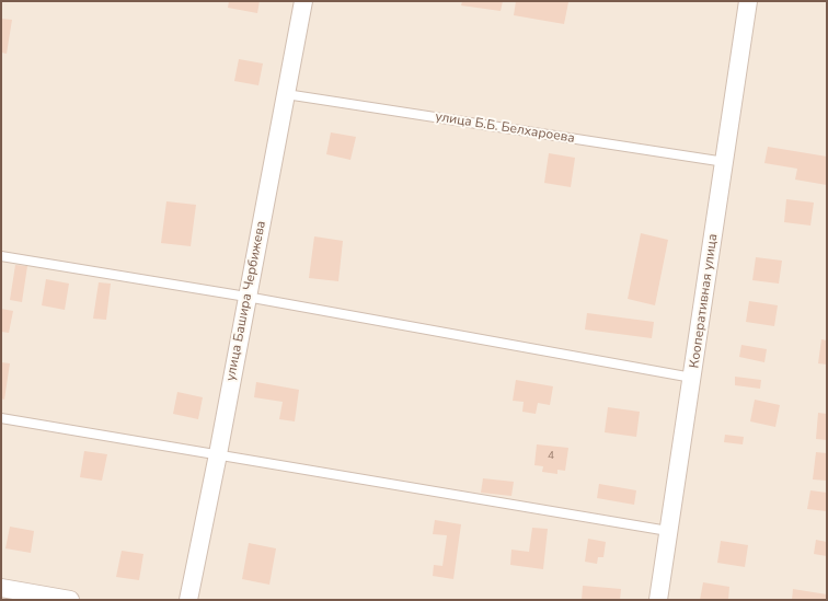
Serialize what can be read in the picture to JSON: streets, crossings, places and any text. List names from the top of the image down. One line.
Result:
{"streets":{"street":["улица Башира Чербижева","Кооперативная улица"],"lane":["улица Б.Б. Белхароева"]},"crossings":[["улица Б.Б. Белхароева","улица Башира Чербижева"],["улица Б.Б. Белхароева","Кооперативная улица"]],"house_numbers":["4"]}
